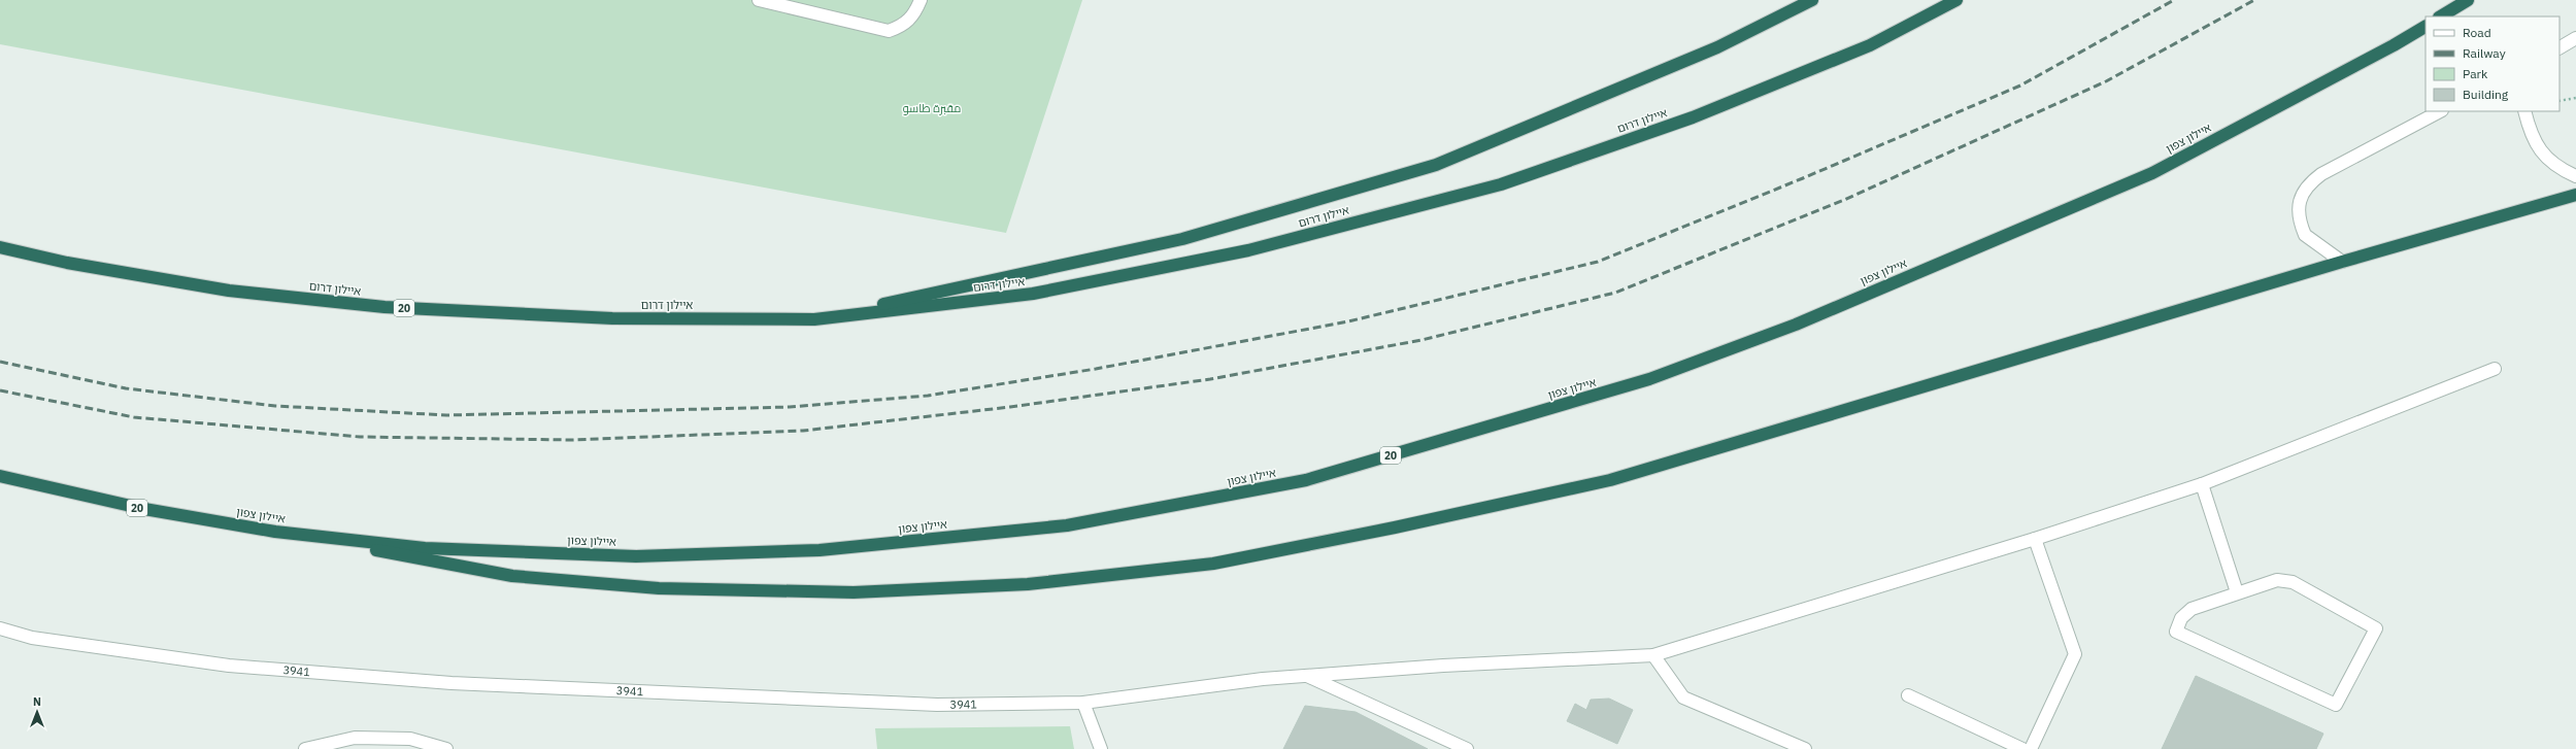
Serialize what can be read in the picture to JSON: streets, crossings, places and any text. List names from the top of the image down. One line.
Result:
{"streets":{"highway":["איילון דרום","איילון צפון","20"],"street":["3941"]},"parks":["مقبرة طاسو"],"legend":["Road","Railway","Park","Building"],"north":"top"}
